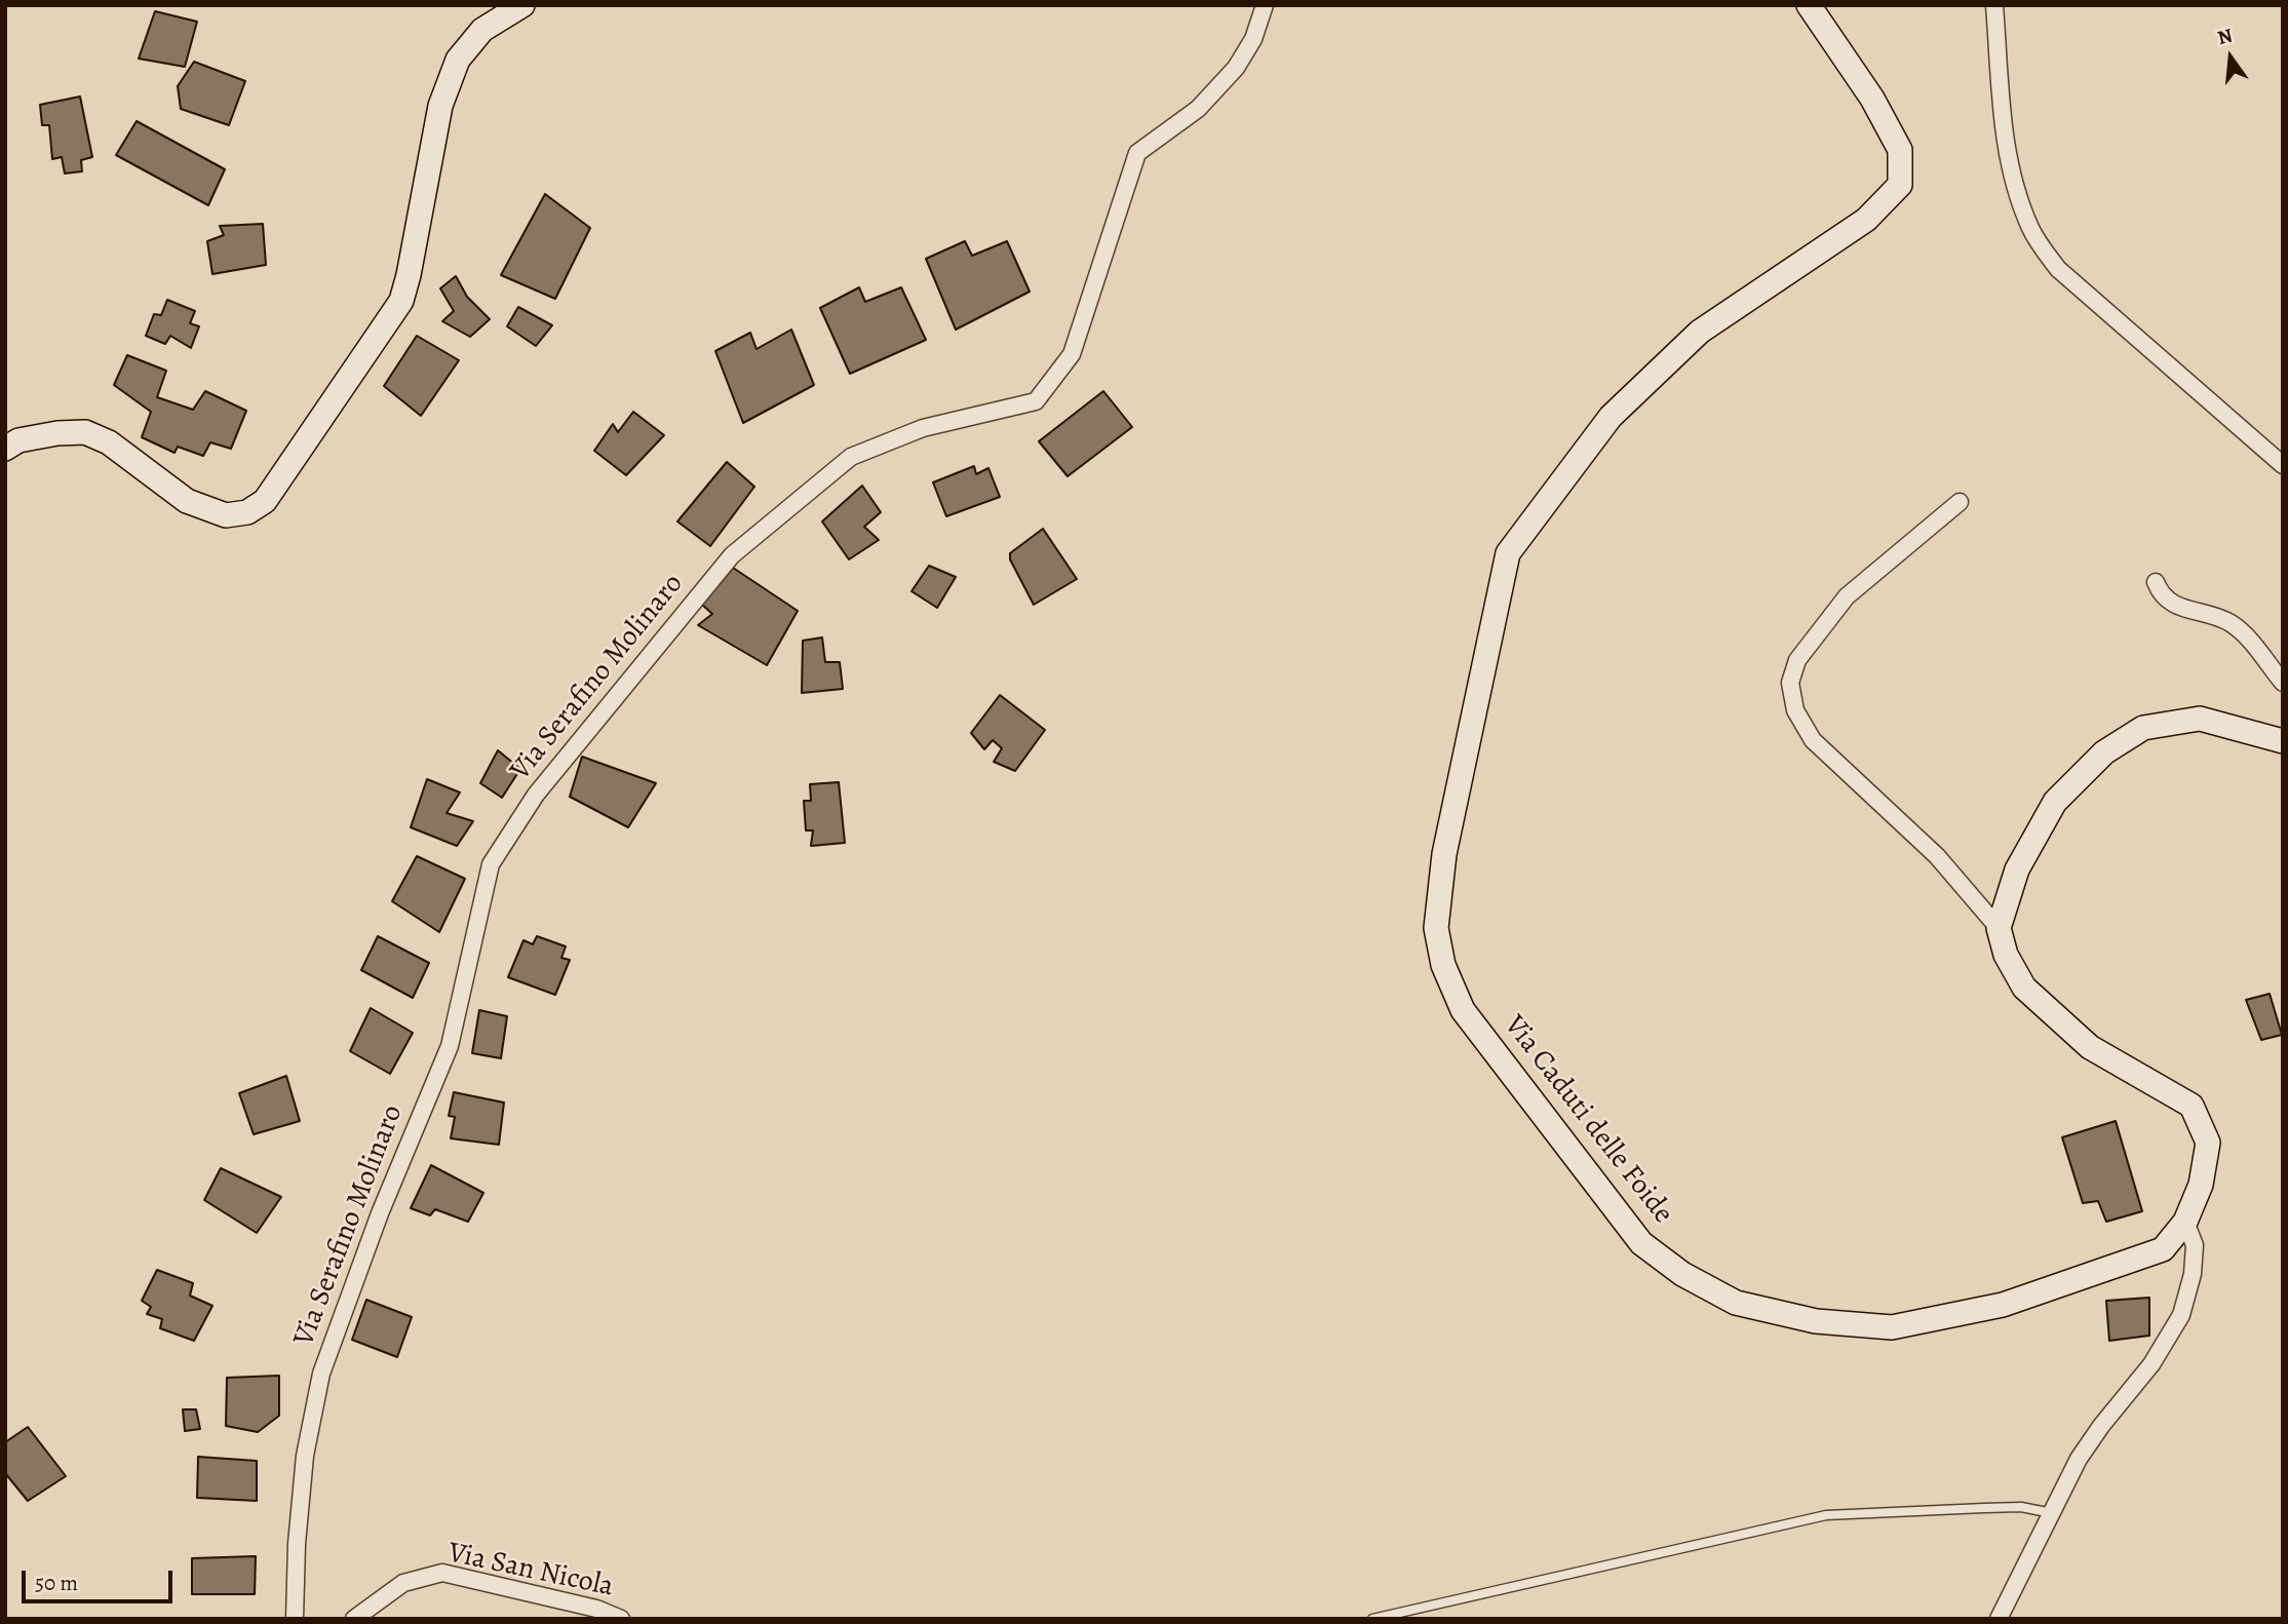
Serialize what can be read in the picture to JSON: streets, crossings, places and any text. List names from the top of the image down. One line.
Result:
{"streets":{"street":["Via Serafino Molinaro","Via Caduti delle Foide","Via San Nicola"]},"scale_bar":"50 m","north":"top"}
